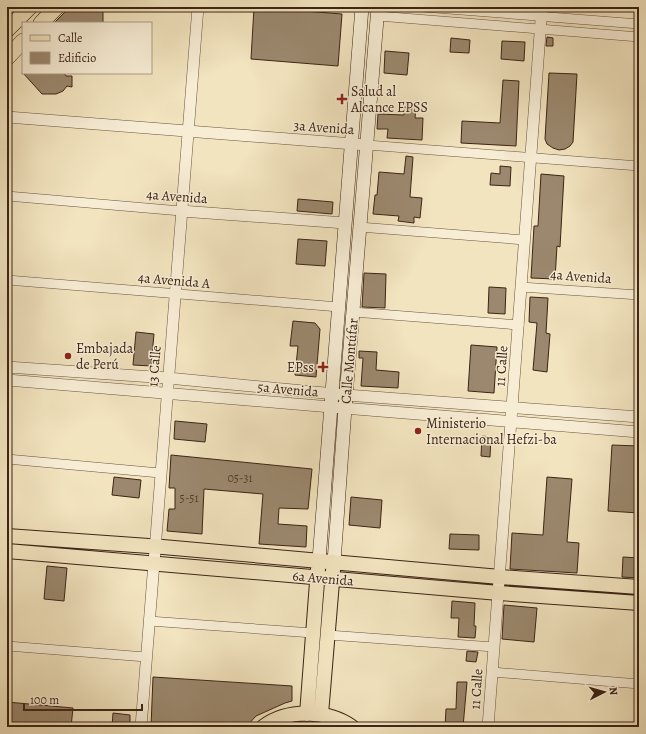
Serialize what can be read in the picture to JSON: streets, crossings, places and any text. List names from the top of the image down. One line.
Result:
{"streets":{"main road":["Calle Montúfar","6a Avenida"],"street":["3a Avenida","4a Avenida","4a Avenida A","13 Calle","11 Calle","5a Avenida"]},"crossings":[["3a Avenida","Calle Montúfar"],["3a Avenida","13 Calle"],["3a Avenida","11 Calle"],["4a Avenida","Calle Montúfar"],["4a Avenida","13 Calle"],["4a Avenida","11 Calle"],["4a Avenida A","Calle Montúfar"],["4a Avenida A","13 Calle"],["Calle Montúfar","5a Avenida"],["Calle Montúfar","6a Avenida"],["13 Calle","5a Avenida"],["13 Calle","6a Avenida"],["11 Calle","5a Avenida"],["11 Calle","6a Avenida"]],"places":{"health":["Salud al Alcance EPSS","EPss"],"other":["Embajada de Perú","Ministerio Internacional Hefzi-ba"]},"house_numbers":["05-31","5-51"],"legend":["Calle","Edificio"],"scale_bar":"100 m","north":"right"}
